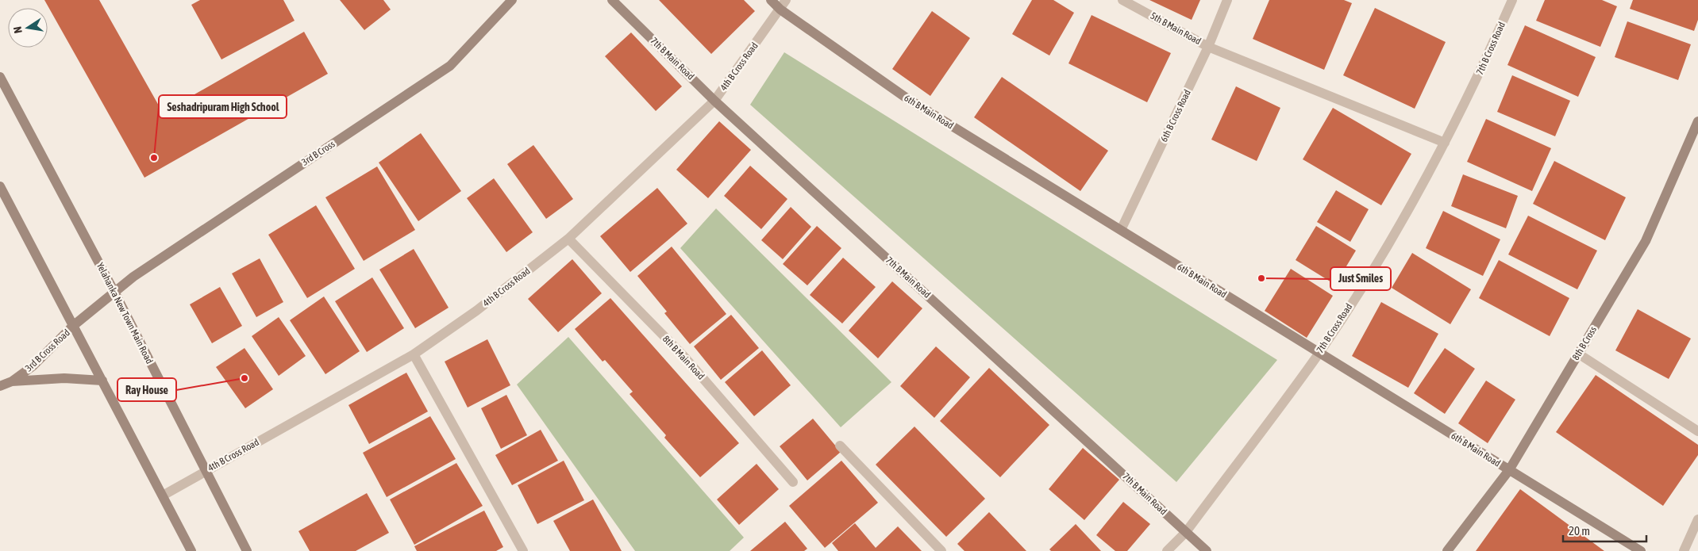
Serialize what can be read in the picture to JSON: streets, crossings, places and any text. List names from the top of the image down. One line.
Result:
{"streets":{"street":["5th B Main Road","7th B Cross Road","7th B Main Road","4th B Cross Road","6th B Main Road","6th B Cross Road","3rd B Cross","Yelahanka New Town Main Road","8th B Cross","3rd B Cross Road","8th B Main Road"]},"crossings":[["5th B Main Road","7th B Cross Road"],["5th B Main Road","6th B Cross Road"],["7th B Cross Road","7th B Main Road"],["7th B Cross Road","6th B Main Road"],["7th B Main Road","4th B Cross Road"],["4th B Cross Road","6th B Main Road"],["4th B Cross Road","Yelahanka New Town Main Road"],["4th B Cross Road","8th B Main Road"],["6th B Main Road","6th B Cross Road"],["6th B Main Road","8th B Cross"],["3rd B Cross","Yelahanka New Town Main Road"],["3rd B Cross","3rd B Cross Road"]],"places":["Seshadripuram High School","Just Smiles","Ray House"],"scale_bar":"20 m","north":"left"}
